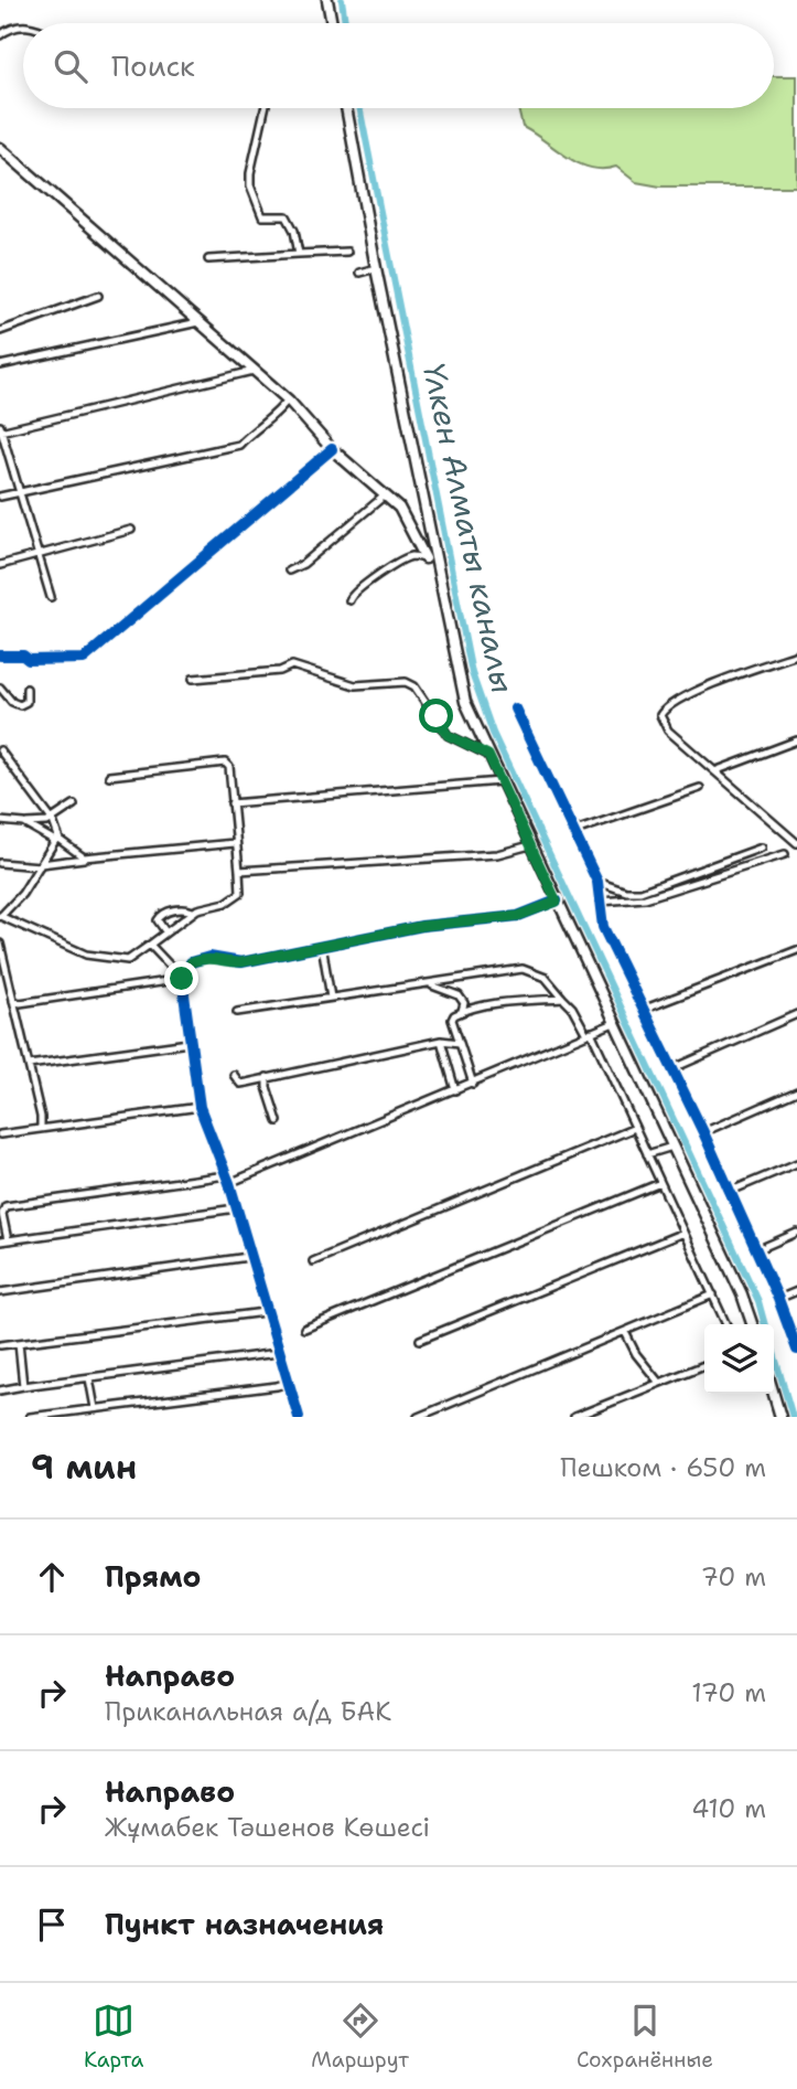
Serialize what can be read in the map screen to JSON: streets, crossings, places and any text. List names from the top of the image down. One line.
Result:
{"water":["Үлкен Алматы каналы"],"page":{"search":"Поиск","heading":["9 мин","Пешком · 650 m"],"list":[["Прямо","70 m"],["Направо","Приканальная а/д БАК","170 m"],["Направо","Жұмабек Тәшенов Көшесі","410 m"],"Пункт назначения"],"nav":["Карта","Маршрут","Сохранённые"]}}
